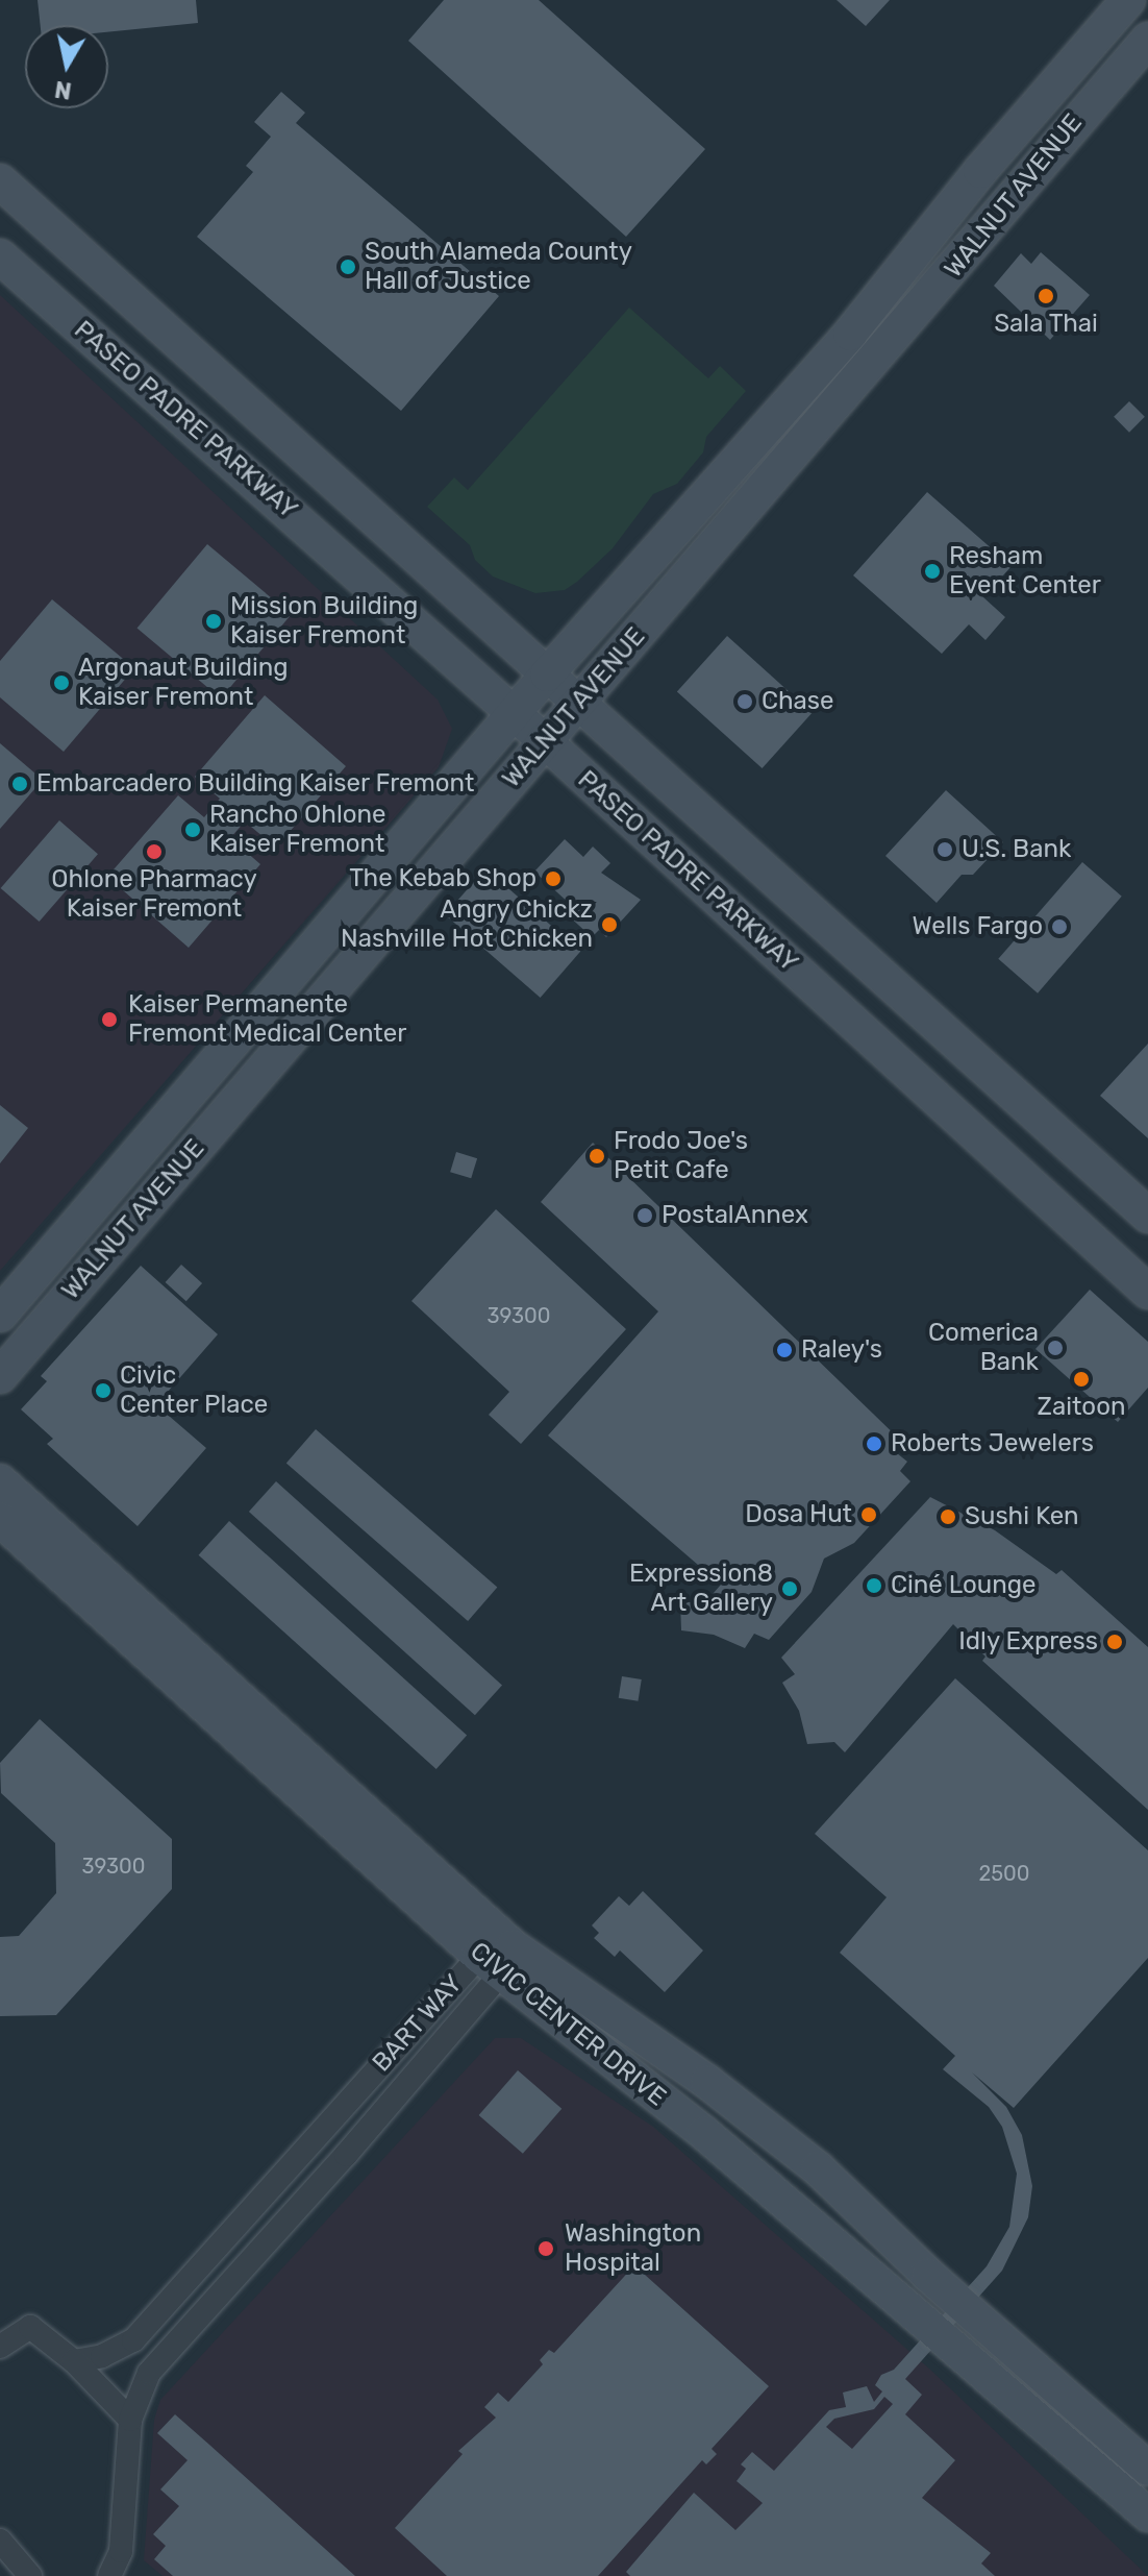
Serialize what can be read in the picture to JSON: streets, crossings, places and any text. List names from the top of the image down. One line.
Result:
{"streets":{"main road":["WALNUT AVENUE","PASEO PADRE PARKWAY","CIVIC CENTER DRIVE"],"street":["BART WAY"]},"crossings":[["WALNUT AVENUE","PASEO PADRE PARKWAY"],["BART WAY","CIVIC CENTER DRIVE"]],"places":["South Alameda County Hall of Justice","Sala Thai","Resham Event Center","Mission Building Kaiser Fremont","Argonaut Building Kaiser Fremont","Chase","Embarcadero Building Kaiser Fremont","Rancho Ohlone Kaiser Fremont","U.S. Bank","Ohlone Pharmacy Kaiser Fremont","The Kebab Shop","Angry Chickz Nashville Hot Chicken","Wells Fargo","Kaiser Permanente Fremont Medical Center","Frodo Joe's Petit Cafe","PostalAnnex","Comerica Bank","Raley's","Zaitoon","Civic Center Place","Roberts Jewelers","Dosa Hut","Sushi Ken","Ciné Lounge","Expression8 Art Gallery","Idly Express","Washington Hospital"],"house_numbers":["39300","39300","2500"],"north":"bottom"}
